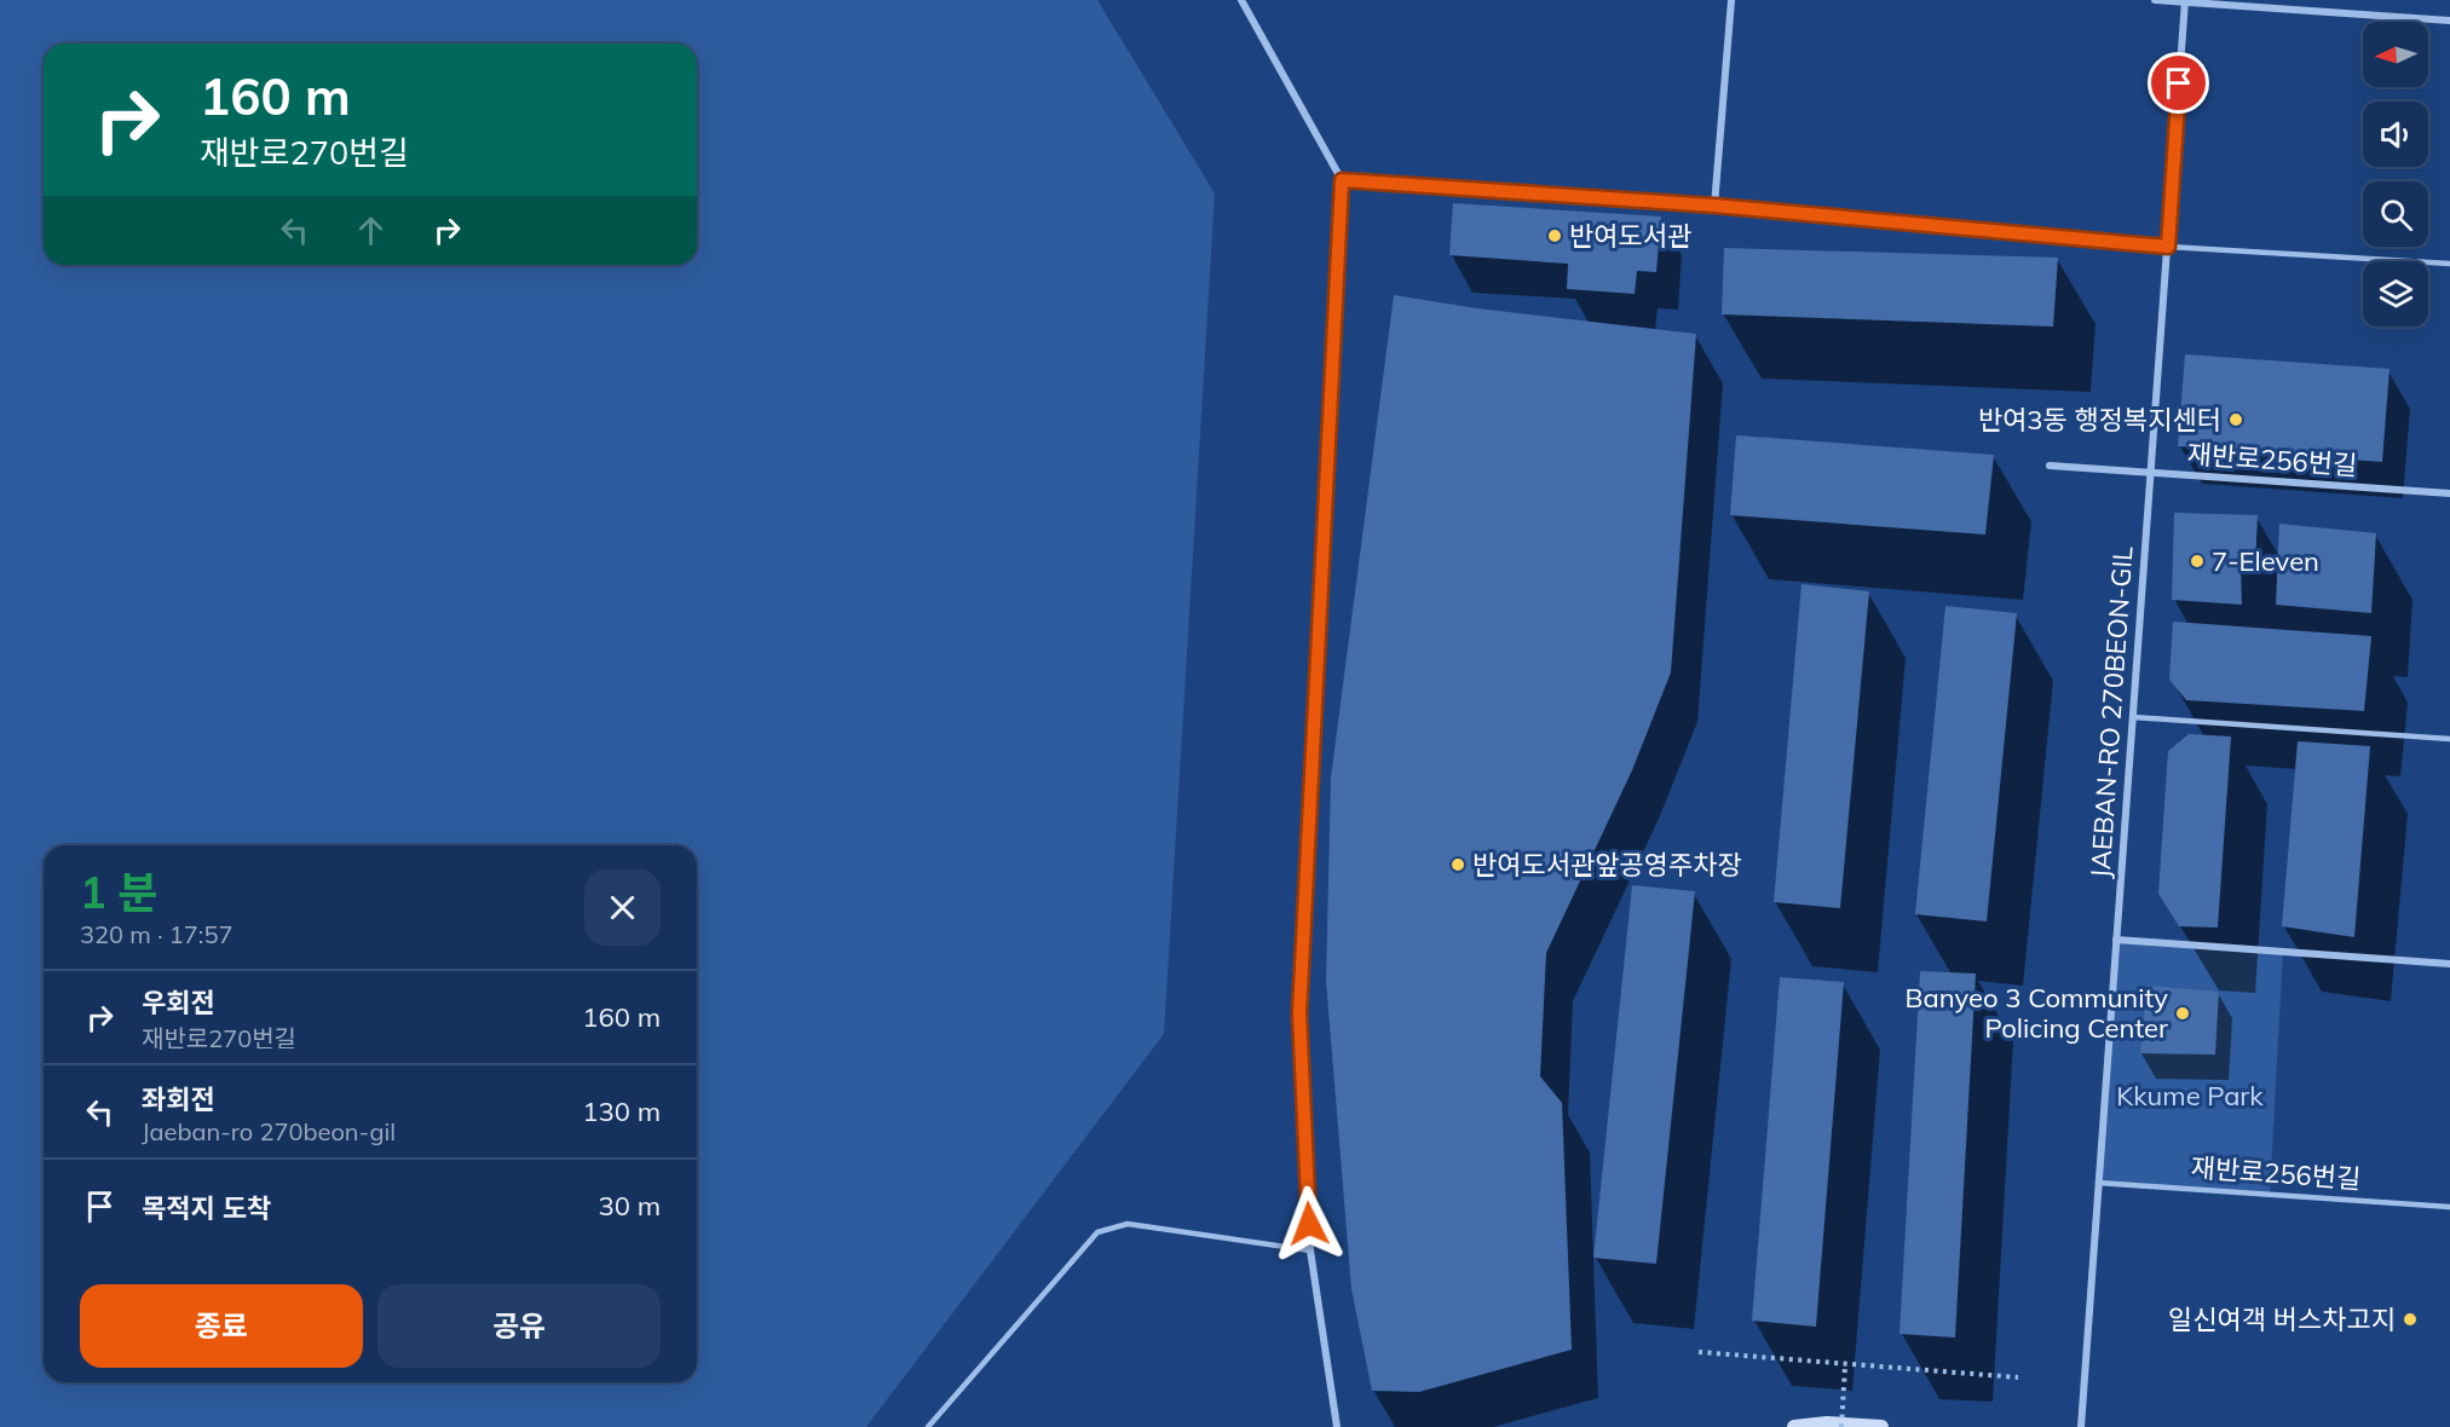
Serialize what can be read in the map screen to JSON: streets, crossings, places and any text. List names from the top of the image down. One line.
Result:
{"streets":{"street":["재반로256번길","JAEBAN-RO 270BEON-GIL"]},"crossings":[["재반로256번길","JAEBAN-RO 270BEON-GIL"]],"parks":["Kkume Park"],"places":["반여도서관","반여3동 행정복지센터","7-Eleven","반여도서관앞공영주차장","Banyeo 3 Community Policing Center","일신여객 버스차고지"],"north":"left","page":{"turn":["160 m","재반로270번길"],"heading":["1 분","320 m · 17:57"],"list":[{"name":"우회전","note":"재반로270번길","value":"160 m"},{"name":"좌회전","note":"Jaeban-ro 270beon-gil","value":"130 m"},{"name":"목적지 도착","value":"30 m"}],"buttons":["종료","공유"]}}
